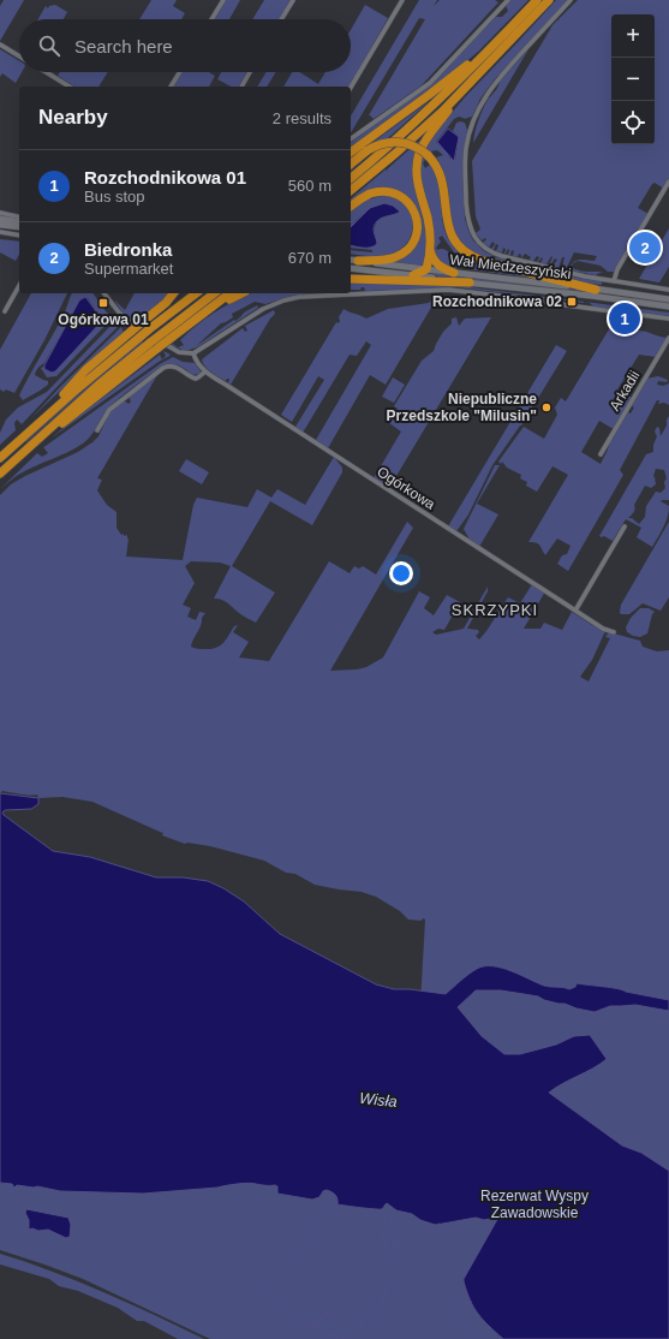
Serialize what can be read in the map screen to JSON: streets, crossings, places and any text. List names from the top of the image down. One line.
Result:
{"streets":{"main road":["Wał Miedzeszyński"],"street":["Arkadii","Ogórkowa"]},"crossings":[["Wał Miedzeszyński","Ogórkowa"]],"districts":["SKRZYPKI"],"water":["Wisła"],"parks":["Rezerwat Wyspy Zawadowskie"],"places":{"transit":["Rozchodnikowa 02","Ogórkowa 01"],"other":["Niepubliczne Przedszkole \"Milusin\""]},"page":{"map_buttons":["+","−"],"search":"Search here","heading":["Nearby","2 results"],"list":[{"mark":"1","name":"Rozchodnikowa 01","note":"Bus stop","value":"560 m"},{"mark":"2","name":"Biedronka","note":"Supermarket","value":"670 m"}],"pins":["2","1"]}}
